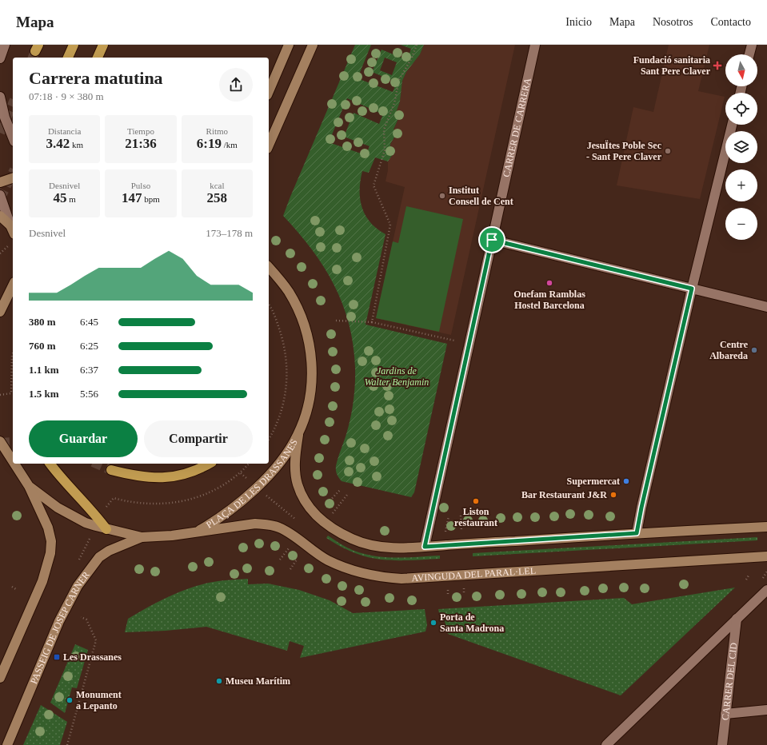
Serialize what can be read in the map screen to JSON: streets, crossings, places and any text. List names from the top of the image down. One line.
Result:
{"streets":{"main road":["PLAÇA DE LES DRASSANES","AVINGUDA DEL PARAL·LEL","PASSEIG DE JOSEP CARNER"],"street":["CARRER DE CARRERA","CARRER DEL CID"]},"crossings":[["PLAÇA DE LES DRASSANES","AVINGUDA DEL PARAL·LEL"],["PLAÇA DE LES DRASSANES","PASSEIG DE JOSEP CARNER"]],"parks":["Jardins de Walter Benjamin"],"places":{"health":["Fundació sanitaria Sant Pere Claver"],"other":["JesuÏtes Poble Sec - Sant Pere Claver","Institut Consell de Cent","Onefam Ramblas Hostel Barcelona","Centre Albareda","Supermercat","Bar Restaurant J&R","Liston restaurant","Porta de Santa Madrona","Museu Marítim","Monument a Lepanto"],"transit":["Les Drassanes"]},"north":"bottom","page":{"header":"Mapa","nav":["Inicio","Mapa","Nosotros","Contacto"],"map_buttons":["+","−"],"heading":["Carrera matutina","07:18 · 9 × 380 m"],"stats":[["Distancia","3.42 km"],["Tiempo","21:36"],["Ritmo","6:19 /km"],["Desnivel","45 m"],["Pulso","147 bpm"],["kcal","258"]],"chart":["Desnivel","173–178 m"],"list":[{"name":"380 m","note":"6:45"},{"name":"760 m","note":"6:25"},{"name":"1.1 km","note":"6:37"},{"name":"1.5 km","note":"5:56"}],"buttons":["Guardar","Compartir"]}}
